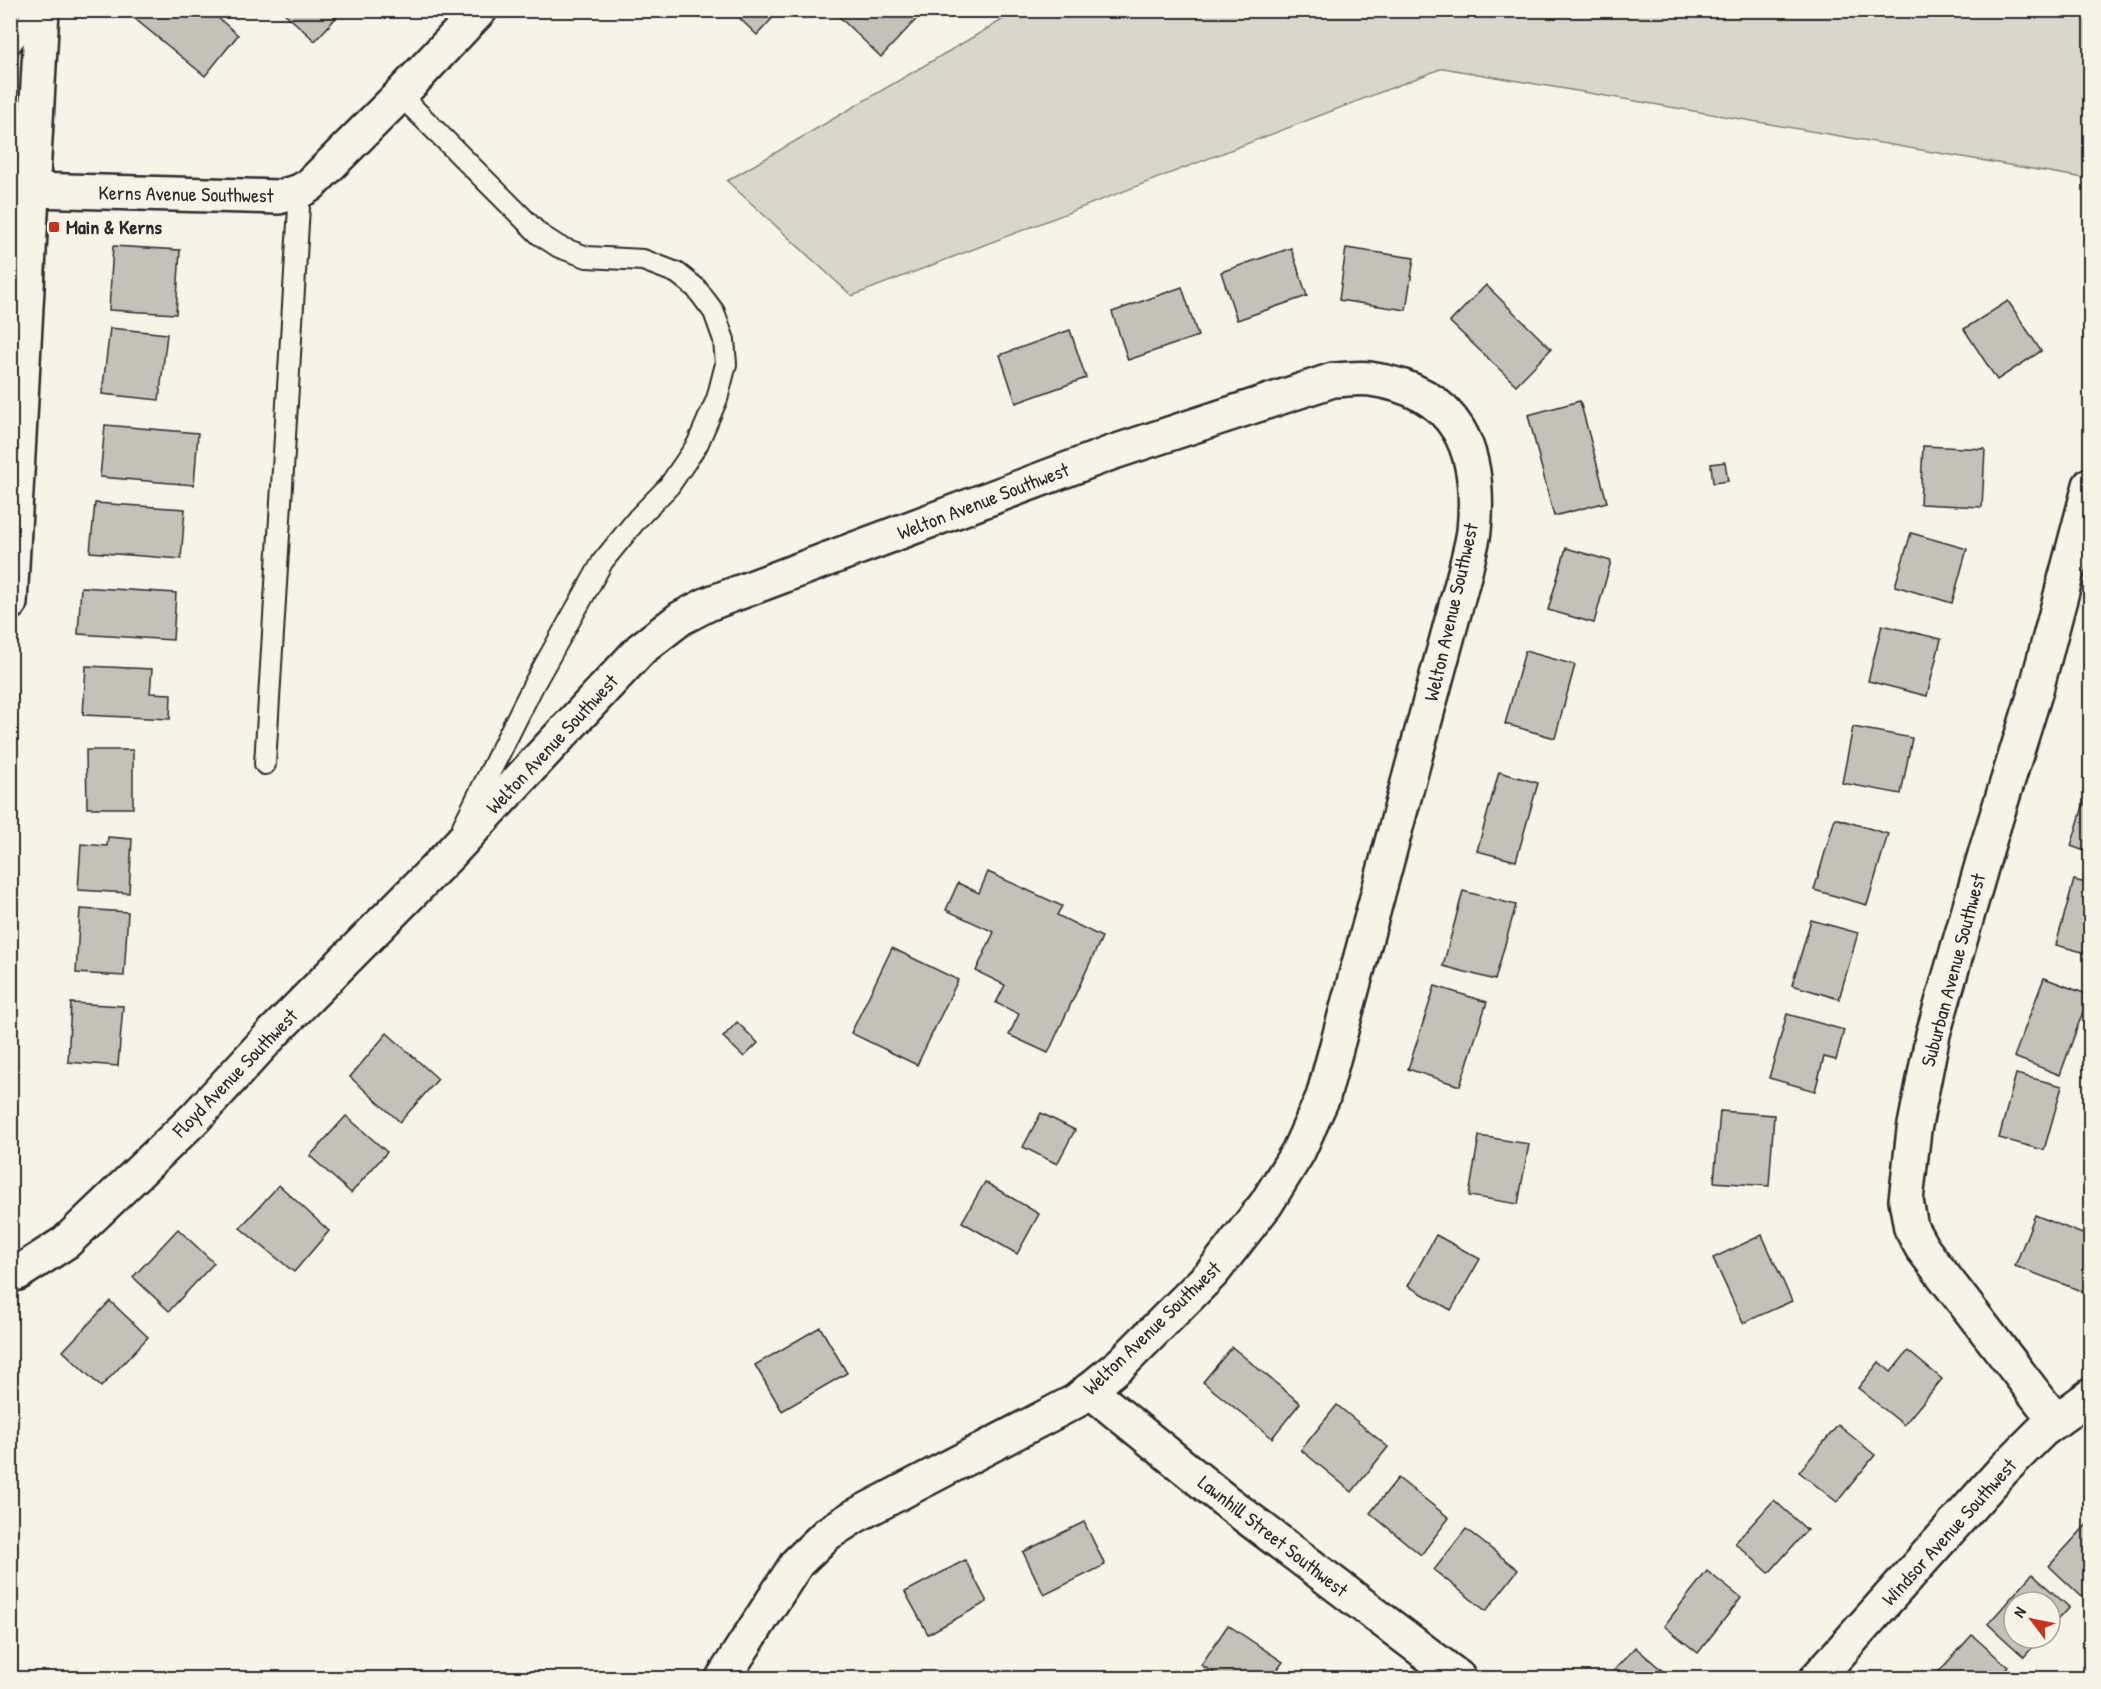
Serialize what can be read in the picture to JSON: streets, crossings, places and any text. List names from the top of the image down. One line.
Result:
{"streets":{"street":["Kerns Avenue Southwest","Welton Avenue Southwest","Suburban Avenue Southwest","Floyd Avenue Southwest","Windsor Avenue Southwest","Lawnhill Street Southwest"]},"crossings":[["Welton Avenue Southwest","Floyd Avenue Southwest"],["Welton Avenue Southwest","Lawnhill Street Southwest"],["Suburban Avenue Southwest","Windsor Avenue Southwest"]],"places":{"transit":["Main & Kerns"]},"north":"top left"}
